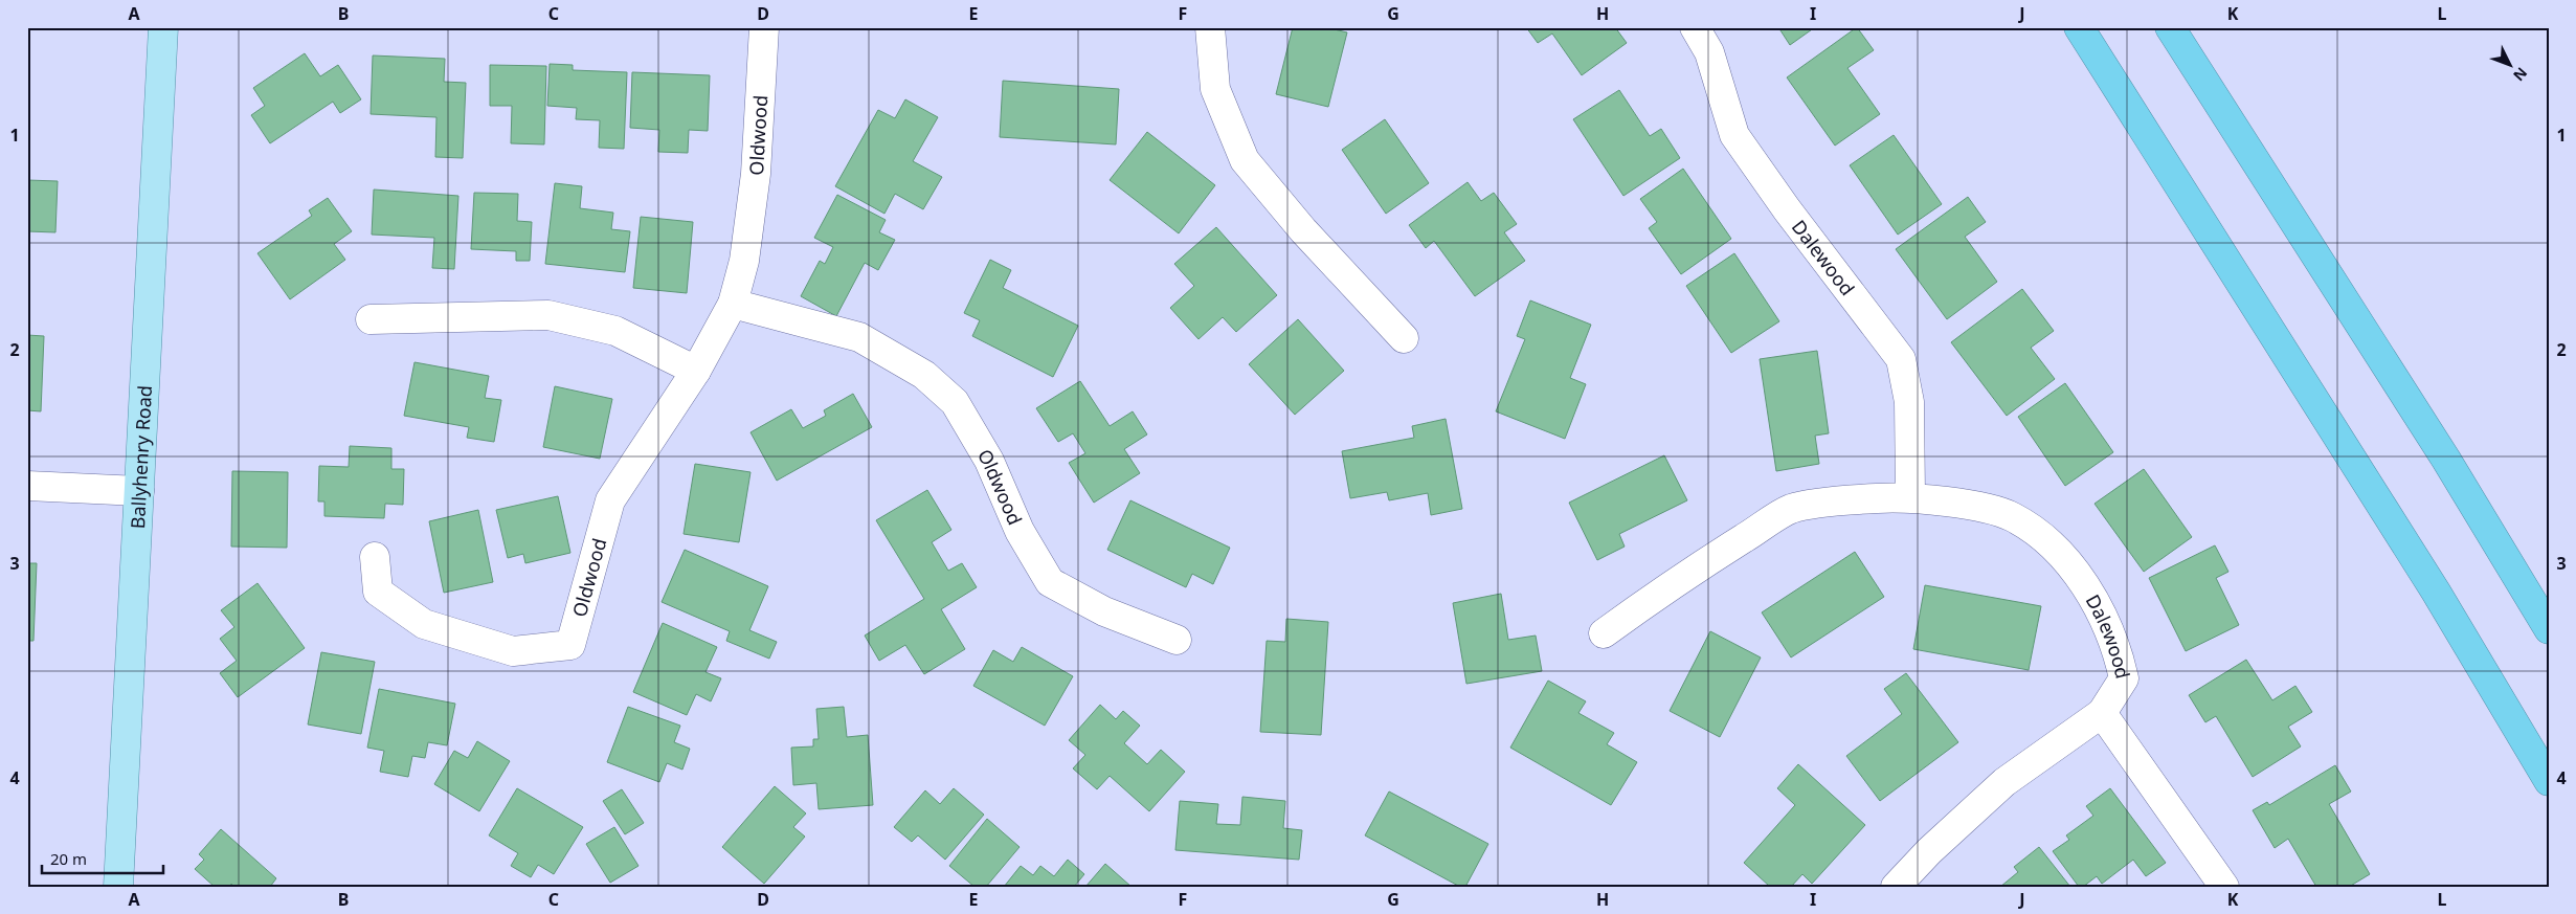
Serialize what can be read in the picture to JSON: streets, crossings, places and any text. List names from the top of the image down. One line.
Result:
{"streets":{"main road":["Ballyhenry Road"],"street":["Oldwood","Dalewood"]},"scale_bar":"20 m","north":"bottom right","grid":{"columns":["A","B","C","D","E","F","G","H","I","J","K","L"],"rows":["1","2","3","4"]}}
